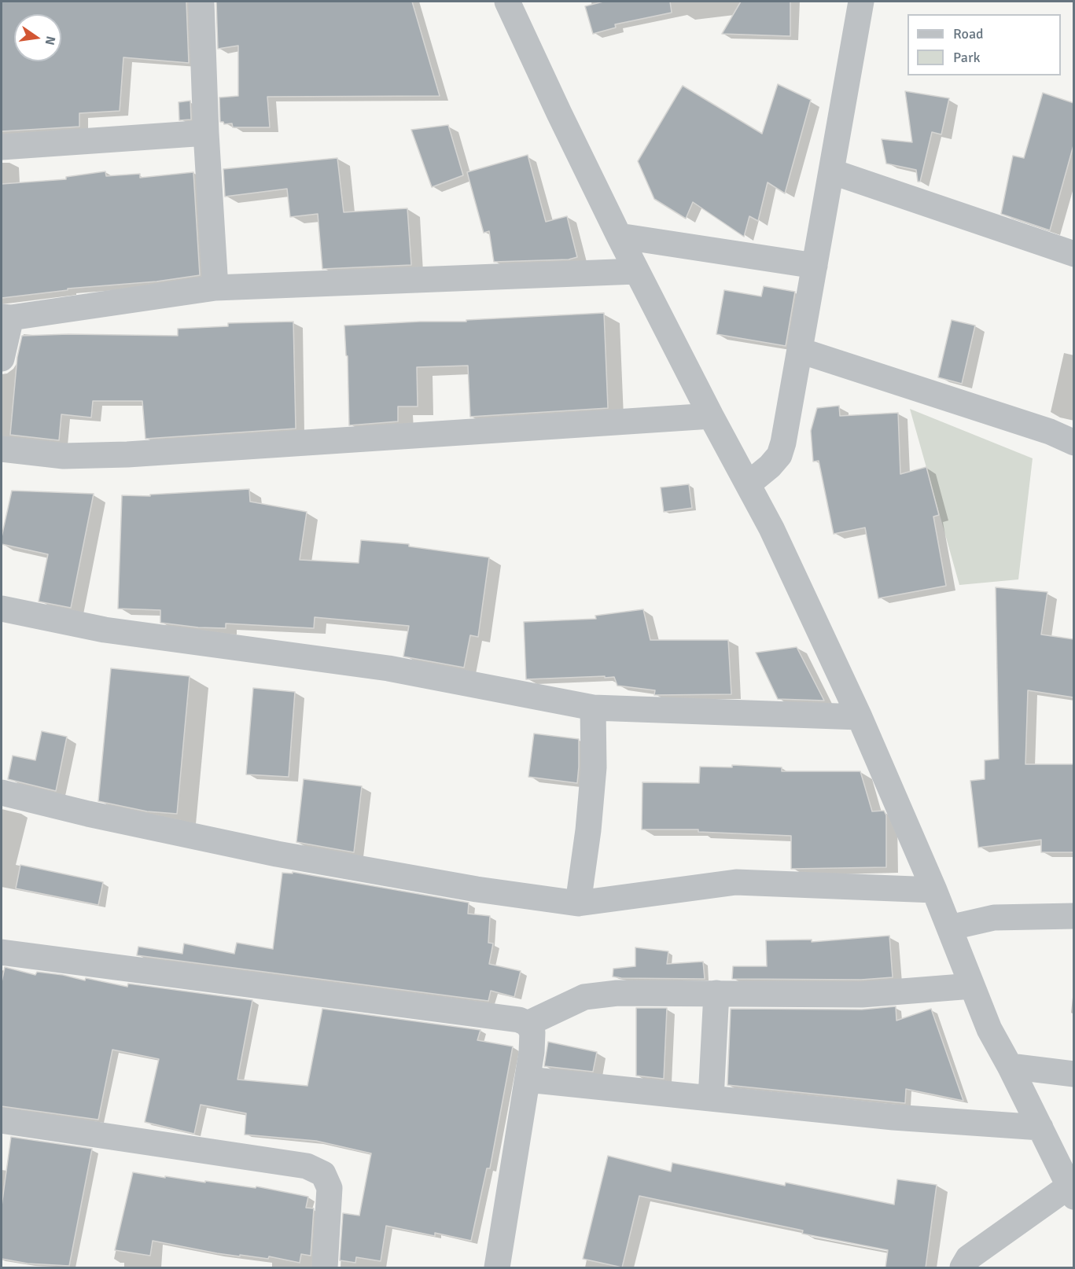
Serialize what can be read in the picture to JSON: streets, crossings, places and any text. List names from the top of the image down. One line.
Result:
{"legend":["Road","Park"],"north":"right"}
